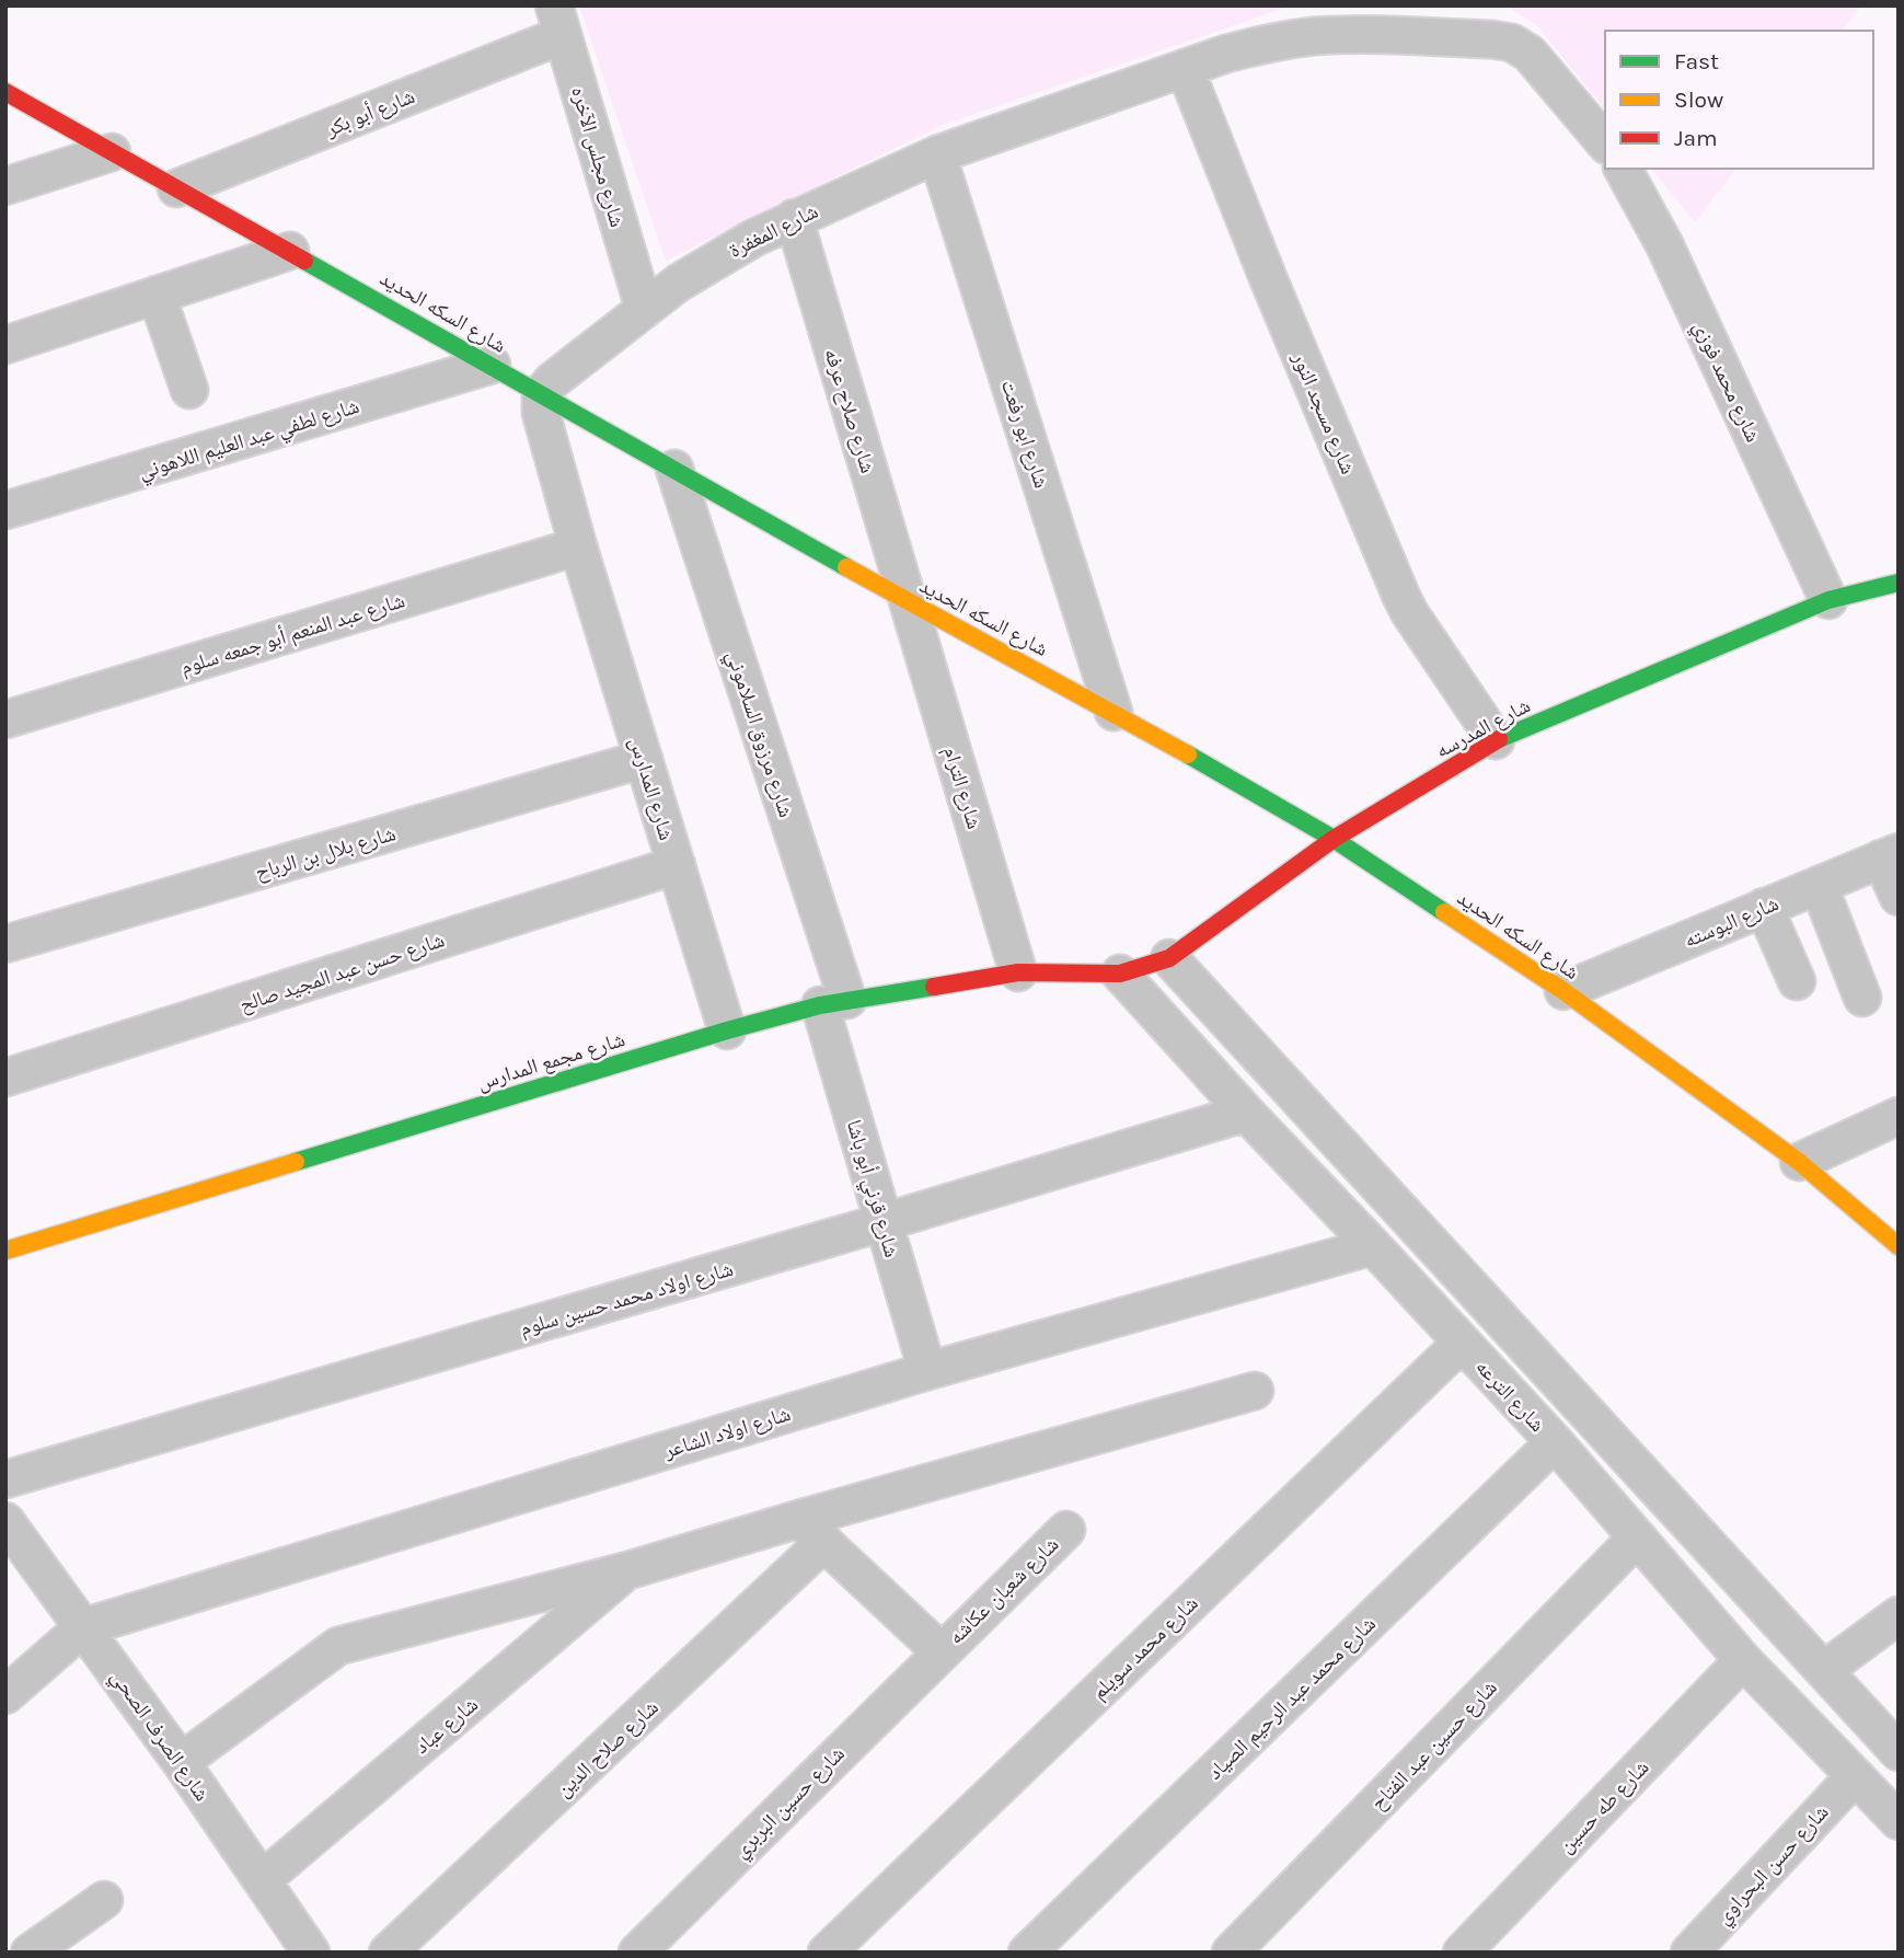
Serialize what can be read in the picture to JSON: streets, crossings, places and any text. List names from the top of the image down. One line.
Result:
{"streets":{"street":["شارع أبو بكر","شارع مجلس الآخره","شارع المغفرة","شارع السكه الحديد","شارع محمد فوزي","شارع صلاح عرفه","شارع مسجد النور","شارع ابو رفعت","شارع لطفي عبد العليم اللاهوني","شارع عبد المنعم أبو جمعه سلوم","شارع المدرسه","شارع مرزوق السلاموني","شارع الترام","شارع المدارس","شارع بلال بن الرباح","شارع البوسته","شارع حسن عبد المجيد صالح","شارع مجمع المدارس","شارع قرني أبو باشا","شارع اولاد محمد حسين سلوم","شارع الترعه","شارع اولاد الشاعر","شارع شعبان عكاشه","شارع محمد سويلم","شارع محمد عبد الرحيم الصياد","شارع عباد","شارع الصرف الصحي","شارع حسين عبد الفتاح","شارع صلاح الدين","شارع حسين البربري","شارع طه حسين","شارع حسن البحراوي"]},"crossings":[["شارع أبو بكر","شارع مجلس الآخره"],["شارع أبو بكر","شارع السكه الحديد"],["شارع مجلس الآخره","شارع المغفرة"],["شارع المغفرة","شارع السكه الحديد"],["شارع المغفرة","شارع صلاح عرفه"],["شارع المغفرة","شارع مسجد النور"],["شارع المغفرة","شارع ابو رفعت"],["شارع السكه الحديد","شارع صلاح عرفه"],["شارع السكه الحديد","شارع ابو رفعت"],["شارع السكه الحديد","شارع لطفي عبد العليم اللاهوني"],["شارع السكه الحديد","شارع المدرسه"],["شارع السكه الحديد","شارع مرزوق السلاموني"],["شارع السكه الحديد","شارع الترام"],["شارع السكه الحديد","شارع البوسته"],["شارع محمد فوزي","شارع المدرسه"],["شارع صلاح عرفه","شارع الترام"],["شارع مسجد النور","شارع المدرسه"],["شارع عبد المنعم أبو جمعه سلوم","شارع المدارس"],["شارع المدرسه","شارع مجمع المدارس"],["شارع المدرسه","شارع الترعه"],["شارع مرزوق السلاموني","شارع مجمع المدارس"],["شارع مرزوق السلاموني","شارع قرني أبو باشا"],["شارع الترام","شارع مجمع المدارس"],["شارع المدارس","شارع بلال بن الرباح"],["شارع المدارس","شارع حسن عبد المجيد صالح"],["شارع المدارس","شارع مجمع المدارس"],["شارع مجمع المدارس","شارع قرني أبو باشا"],["شارع مجمع المدارس","شارع الترعه"],["شارع قرني أبو باشا","شارع اولاد محمد حسين سلوم"],["شارع قرني أبو باشا","شارع اولاد الشاعر"],["شارع اولاد محمد حسين سلوم","شارع الترعه"],["شارع الترعه","شارع اولاد الشاعر"],["شارع الترعه","شارع محمد سويلم"],["شارع الترعه","شارع محمد عبد الرحيم الصياد"],["شارع الترعه","شارع حسين عبد الفتاح"],["شارع الترعه","شارع طه حسين"],["شارع الترعه","شارع حسن البحراوي"],["شارع اولاد الشاعر","شارع الصرف الصحي"],["شارع شعبان عكاشه","شارع حسين البربري"],["شارع عباد","شارع الصرف الصحي"]],"legend":["Fast","Slow","Jam"]}
